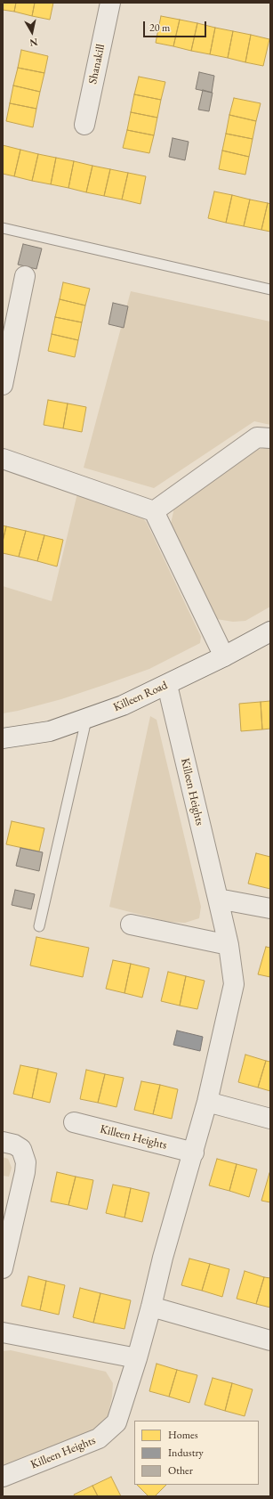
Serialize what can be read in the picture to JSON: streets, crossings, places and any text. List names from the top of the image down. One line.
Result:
{"streets":{"street":["Shanakill","Killeen Road","Killeen Heights"]},"crossings":[["Killeen Road","Killeen Heights"]],"legend":["Homes","Industry","Other"],"scale_bar":"20 m","north":"bottom"}
